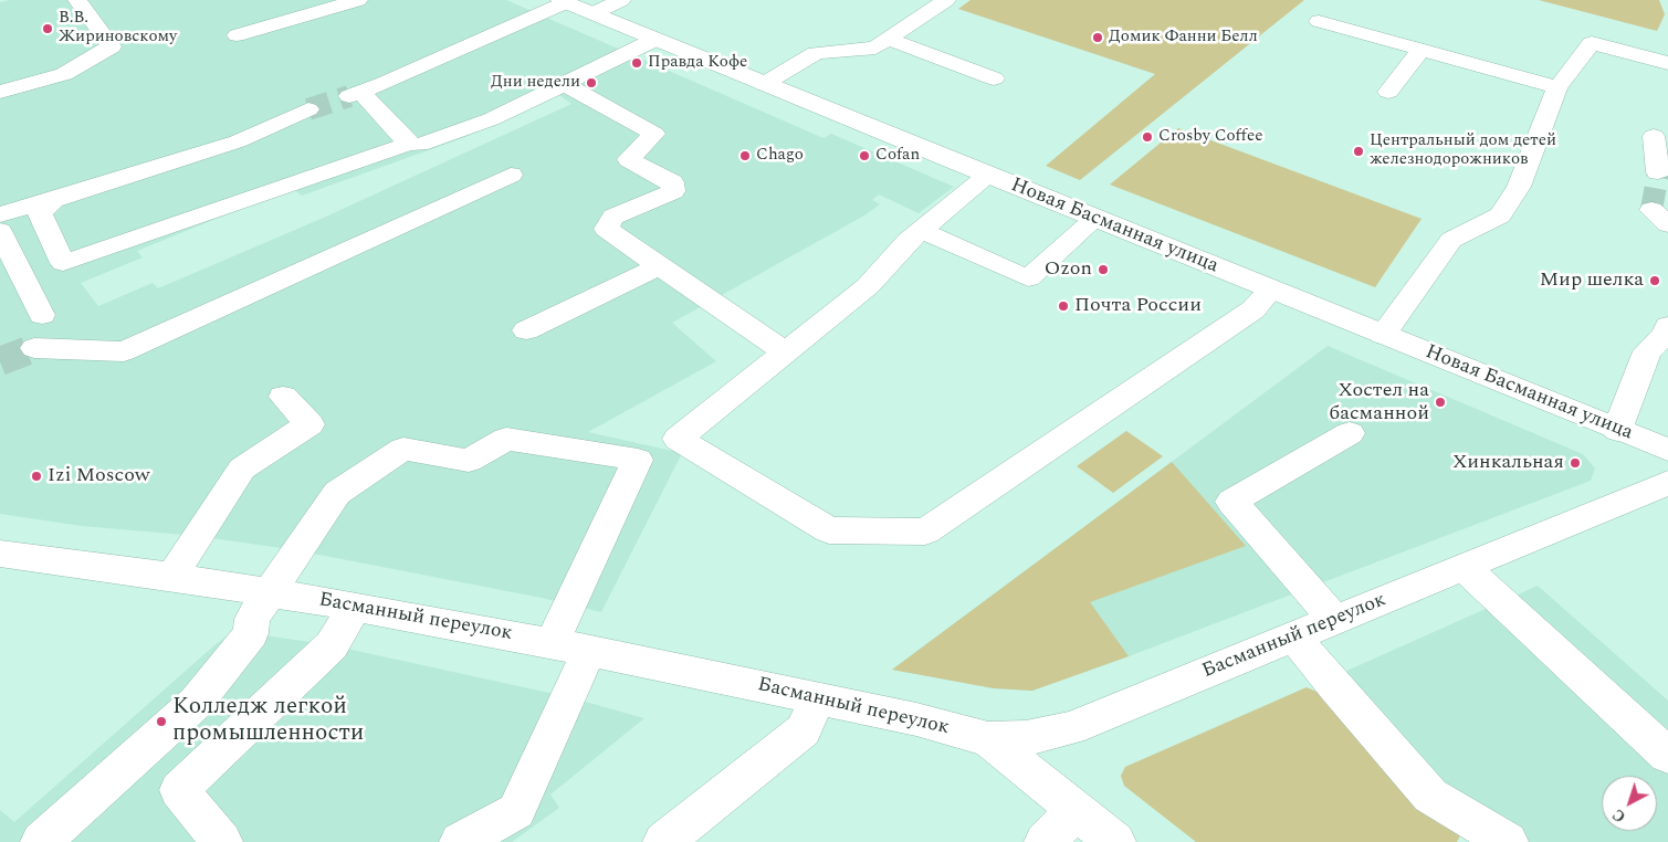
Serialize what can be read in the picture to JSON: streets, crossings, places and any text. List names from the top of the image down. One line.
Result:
{"streets":{"street":["Новая Басманная улица","Басманный переулок"]},"places":["В.В. Жириновскому","Домик Фанни Белл","Правда Кофе","Дни недели","Crosby Coffee","Центральный дом детей железнодорожников","Chago","Cofan","Ozon","Мир шелка","Почта России","Хостел на басманной","Хинкальная","Izi Moscow","Колледж легкой промышленности"],"north":"bottom left"}
